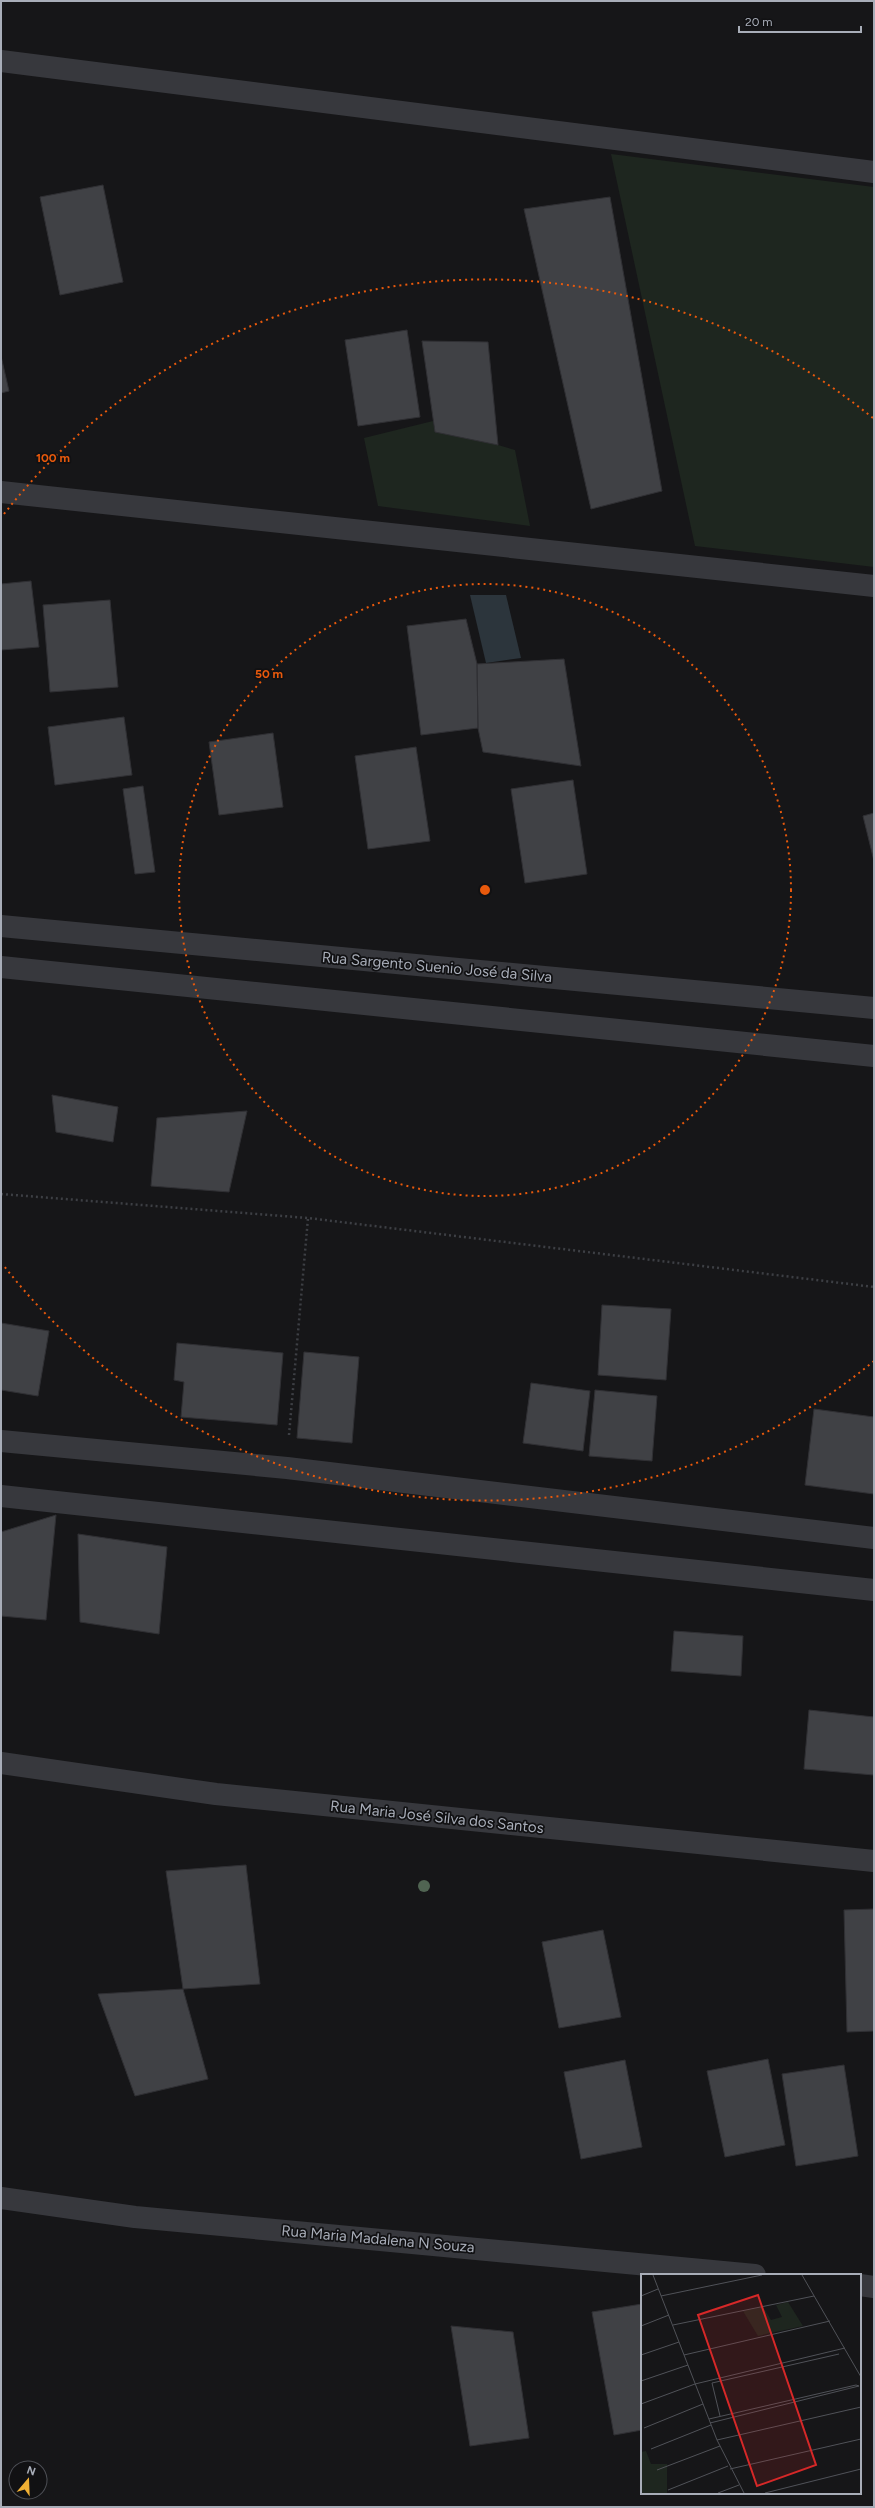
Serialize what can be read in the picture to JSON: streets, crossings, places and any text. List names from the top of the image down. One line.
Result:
{"streets":{"street":["Rua Sargento Suenio José da Silva","Rua Maria José Silva dos Santos","Rua Maria Madalena N Souza"]},"scale_bar":"20 m","north":"top","rings":["100 m","50 m"]}
